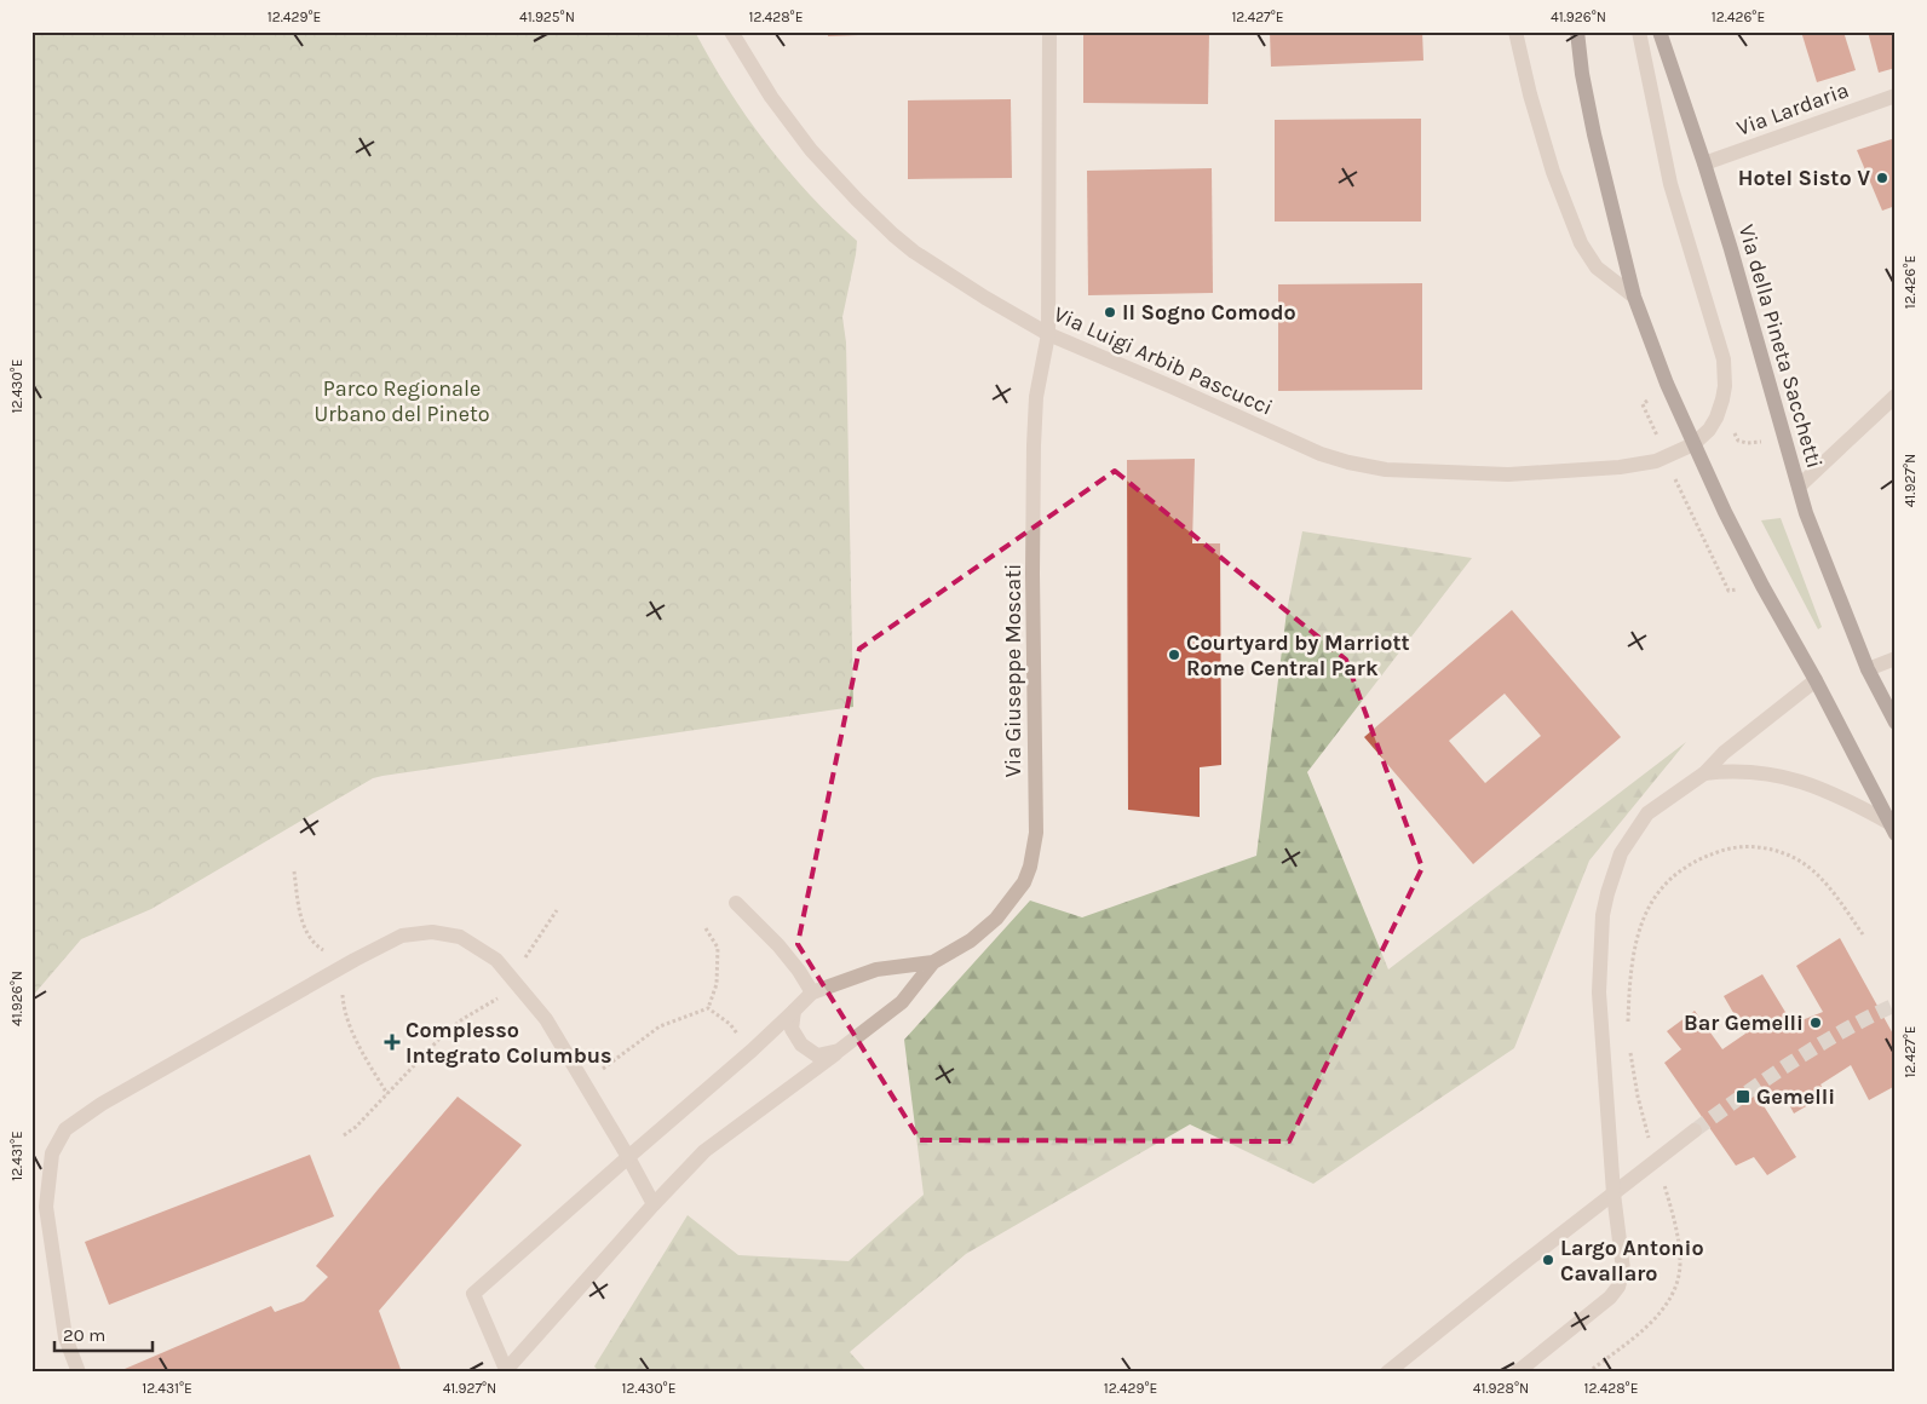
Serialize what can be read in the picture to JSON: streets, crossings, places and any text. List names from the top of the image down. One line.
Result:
{"streets":{"main road":["Via della Pineta Sacchetti"],"street":["Via Lardaria","Via Luigi Arbib Pascucci","Via Giuseppe Moscati"]},"crossings":[["Via Lardaria","Via della Pineta Sacchetti"],["Via Luigi Arbib Pascucci","Via Giuseppe Moscati"]],"parks":["Parco Regionale Urbano del Pineto"],"places":{"other":["Hotel Sisto V","Il Sogno Comodo","Courtyard by Marriott Rome Central Park","Bar Gemelli","Largo Antonio Cavallaro"],"health":["Complesso Integrato Columbus"],"transit":["Gemelli"]},"scale_bar":"20 m","coordinates":["12.429°E","41.925°N","12.428°E","12.427°E","41.926°N","12.426°E","12.430°E","41.927°N","12.431°E","41.928°N"]}
